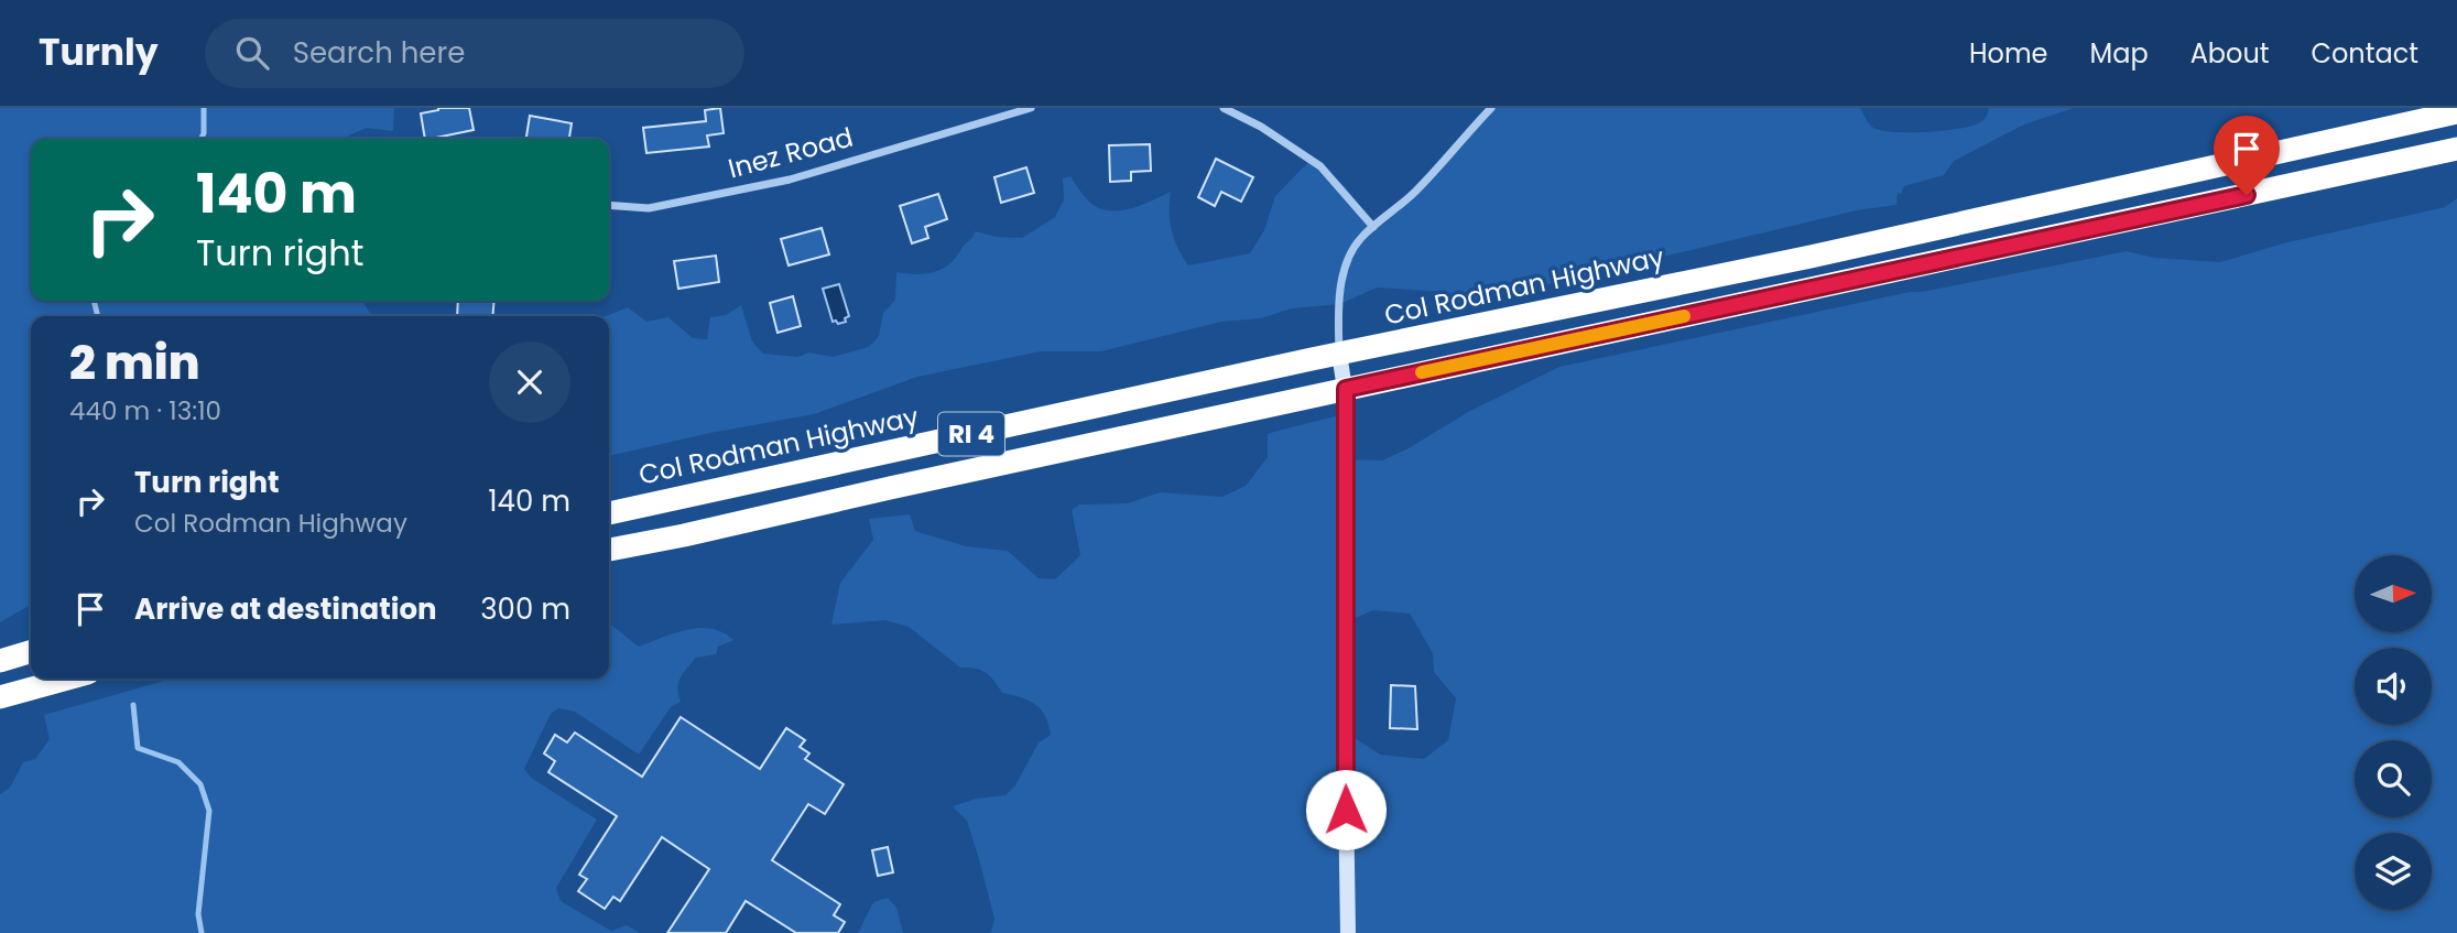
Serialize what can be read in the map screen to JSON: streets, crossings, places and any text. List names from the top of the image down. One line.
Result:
{"streets":{"highway":["Col Rodman Highway","RI 4"],"street":["Inez Road"]},"north":"right","page":{"header":"Turnly","search":"Search here","nav":["Home","Map","About","Contact"],"turn":["140 m","Turn right"],"heading":["2 min","440 m · 13:10"],"list":[{"name":"Turn right","note":"Col Rodman Highway","value":"140 m"},{"name":"Arrive at destination","value":"300 m"}]}}
